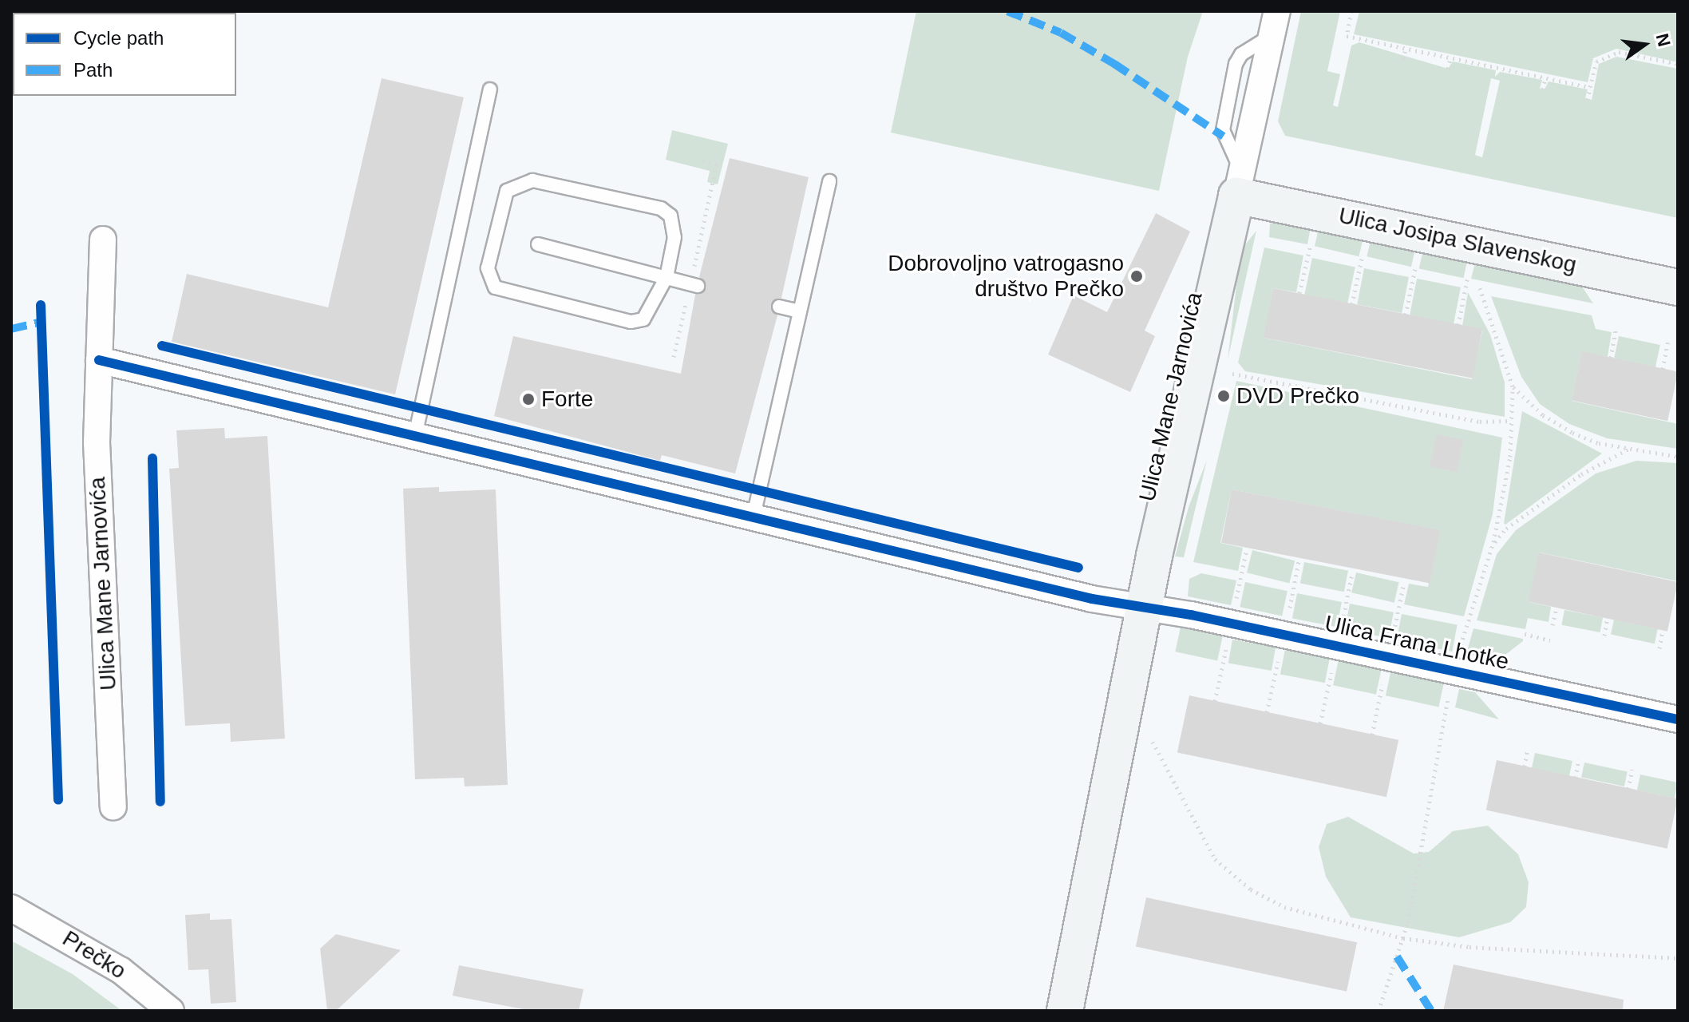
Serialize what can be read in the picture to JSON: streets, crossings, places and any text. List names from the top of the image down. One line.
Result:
{"streets":{"street":["Ulica Josipa Slavenskog","Ulica Mane Jarnovića","Ulica Frana Lhotke","Prečko"]},"crossings":[["Ulica Josipa Slavenskog","Ulica Mane Jarnovića"],["Ulica Mane Jarnovića","Ulica Frana Lhotke"]],"places":["Dobrovoljno vatrogasno društvo Prečko","DVD Prečko","Forte"],"legend":["Cycle path","Path"],"north":"right"}
